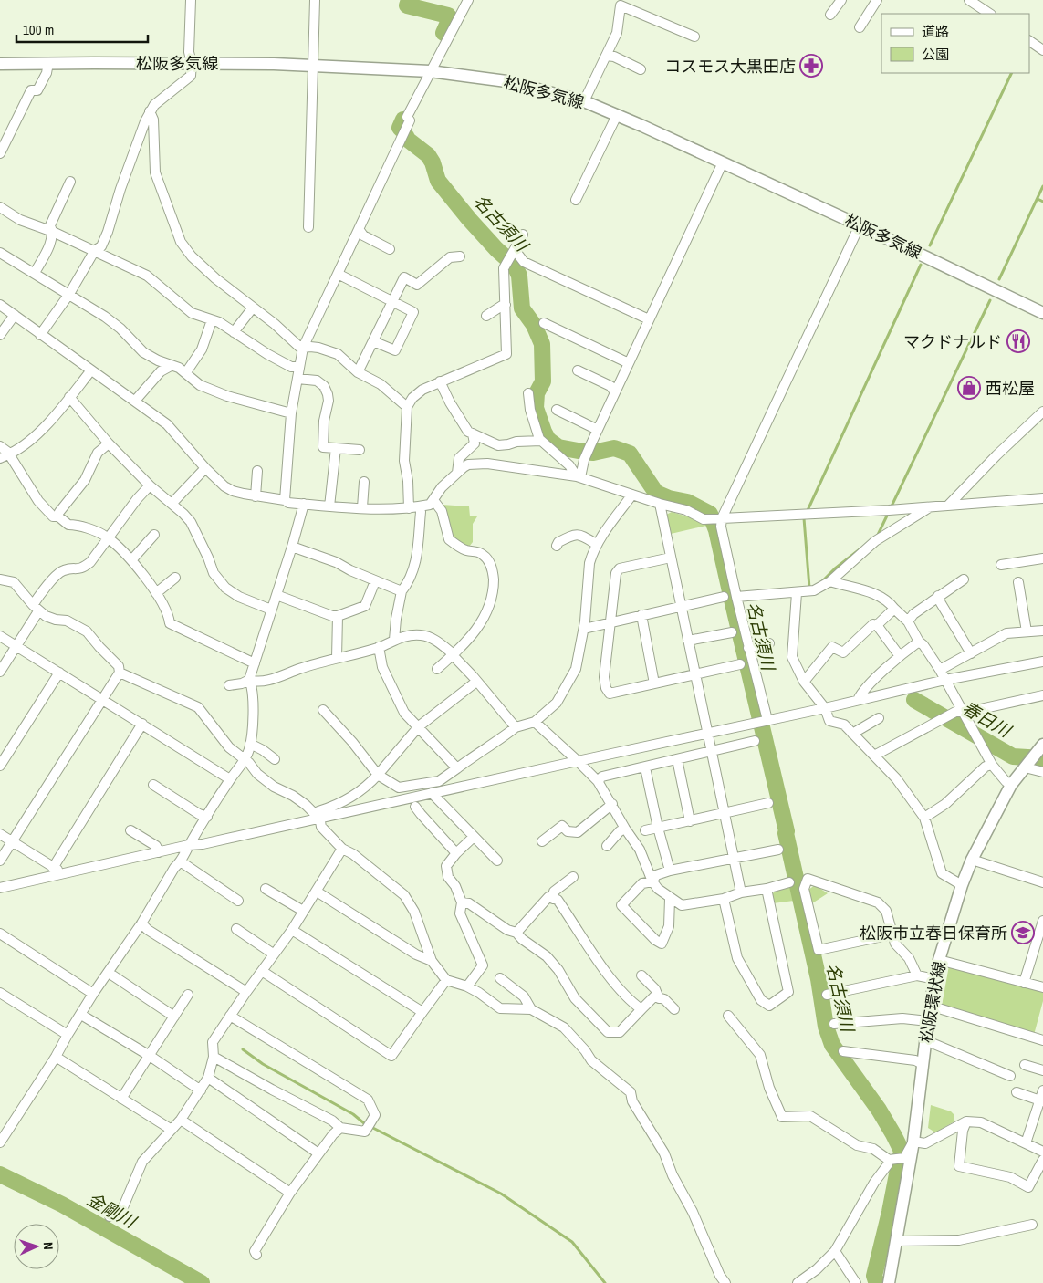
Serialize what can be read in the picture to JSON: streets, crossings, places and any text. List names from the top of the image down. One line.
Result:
{"streets":{"main road":["松阪多気線","松阪環状線"]},"water":["名古須川","春日川","金剛川"],"places":{"pharmacy":["コスモス大黒田店"],"restaurant":["マクドナルド"],"shop":["西松屋"],"school or university":["松阪市立春日保育所"]},"legend":["道路","公園"],"scale_bar":"100 m","north":"right"}
